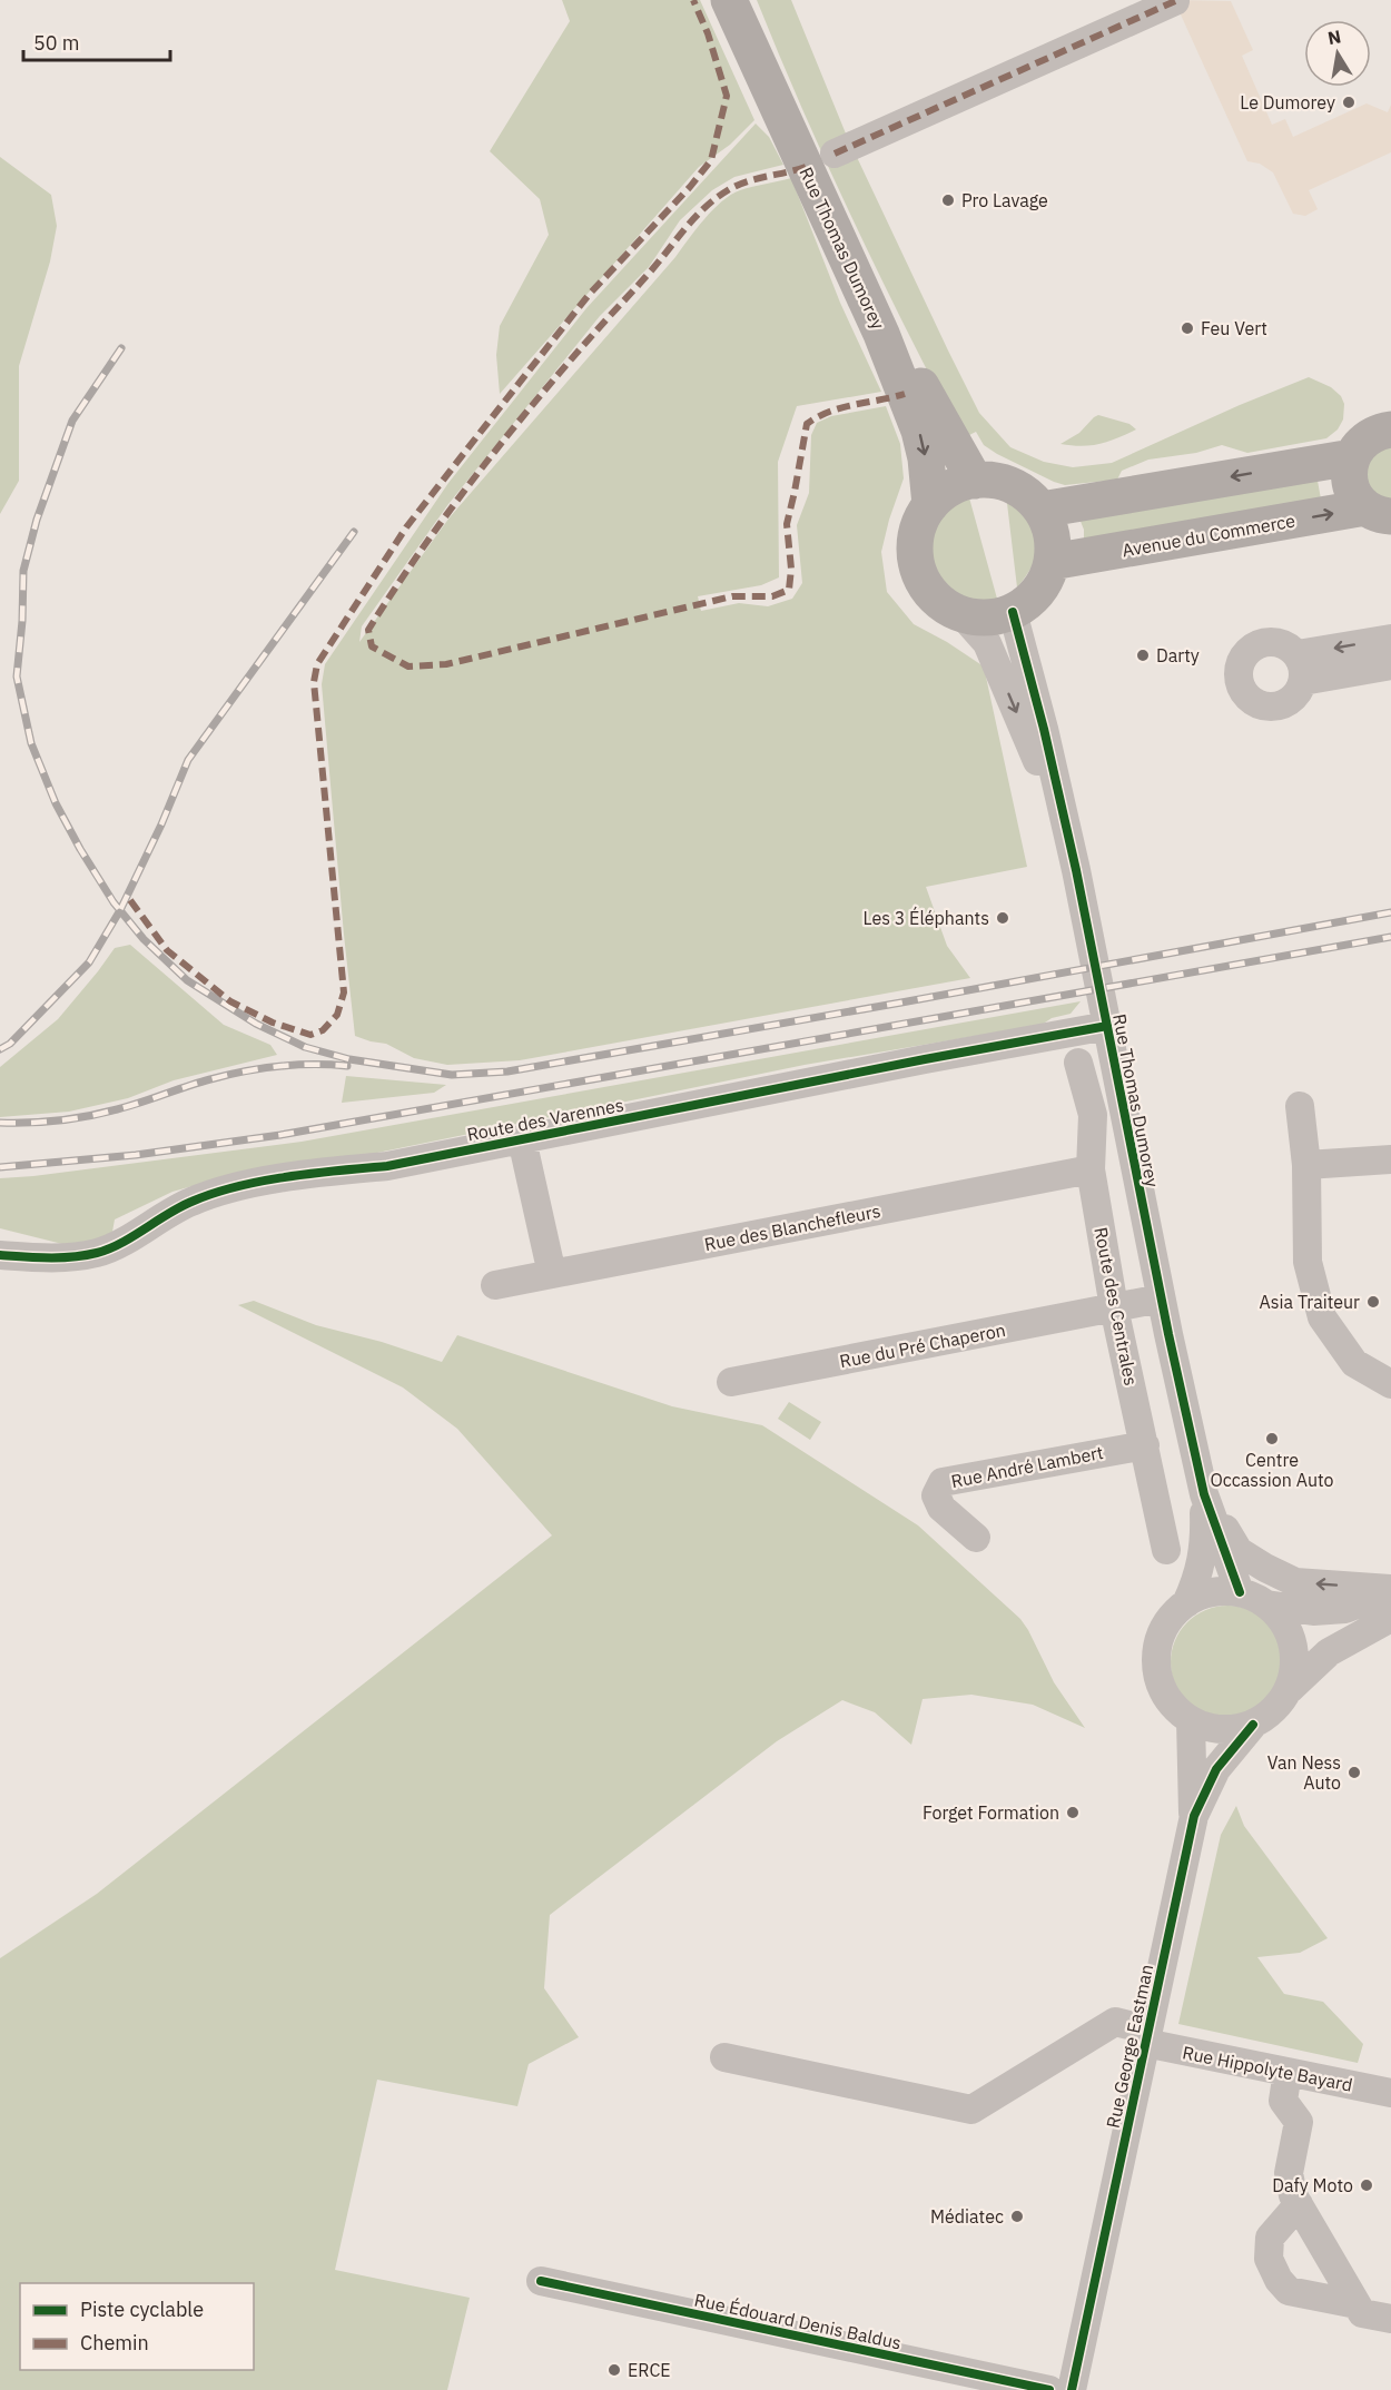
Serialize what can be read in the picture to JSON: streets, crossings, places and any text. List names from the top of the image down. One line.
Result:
{"streets":{"main road":["Rue Thomas Dumorey","Avenue du Commerce"],"street":["Route des Varennes","Rue des Blanchefleurs","Route des Centrales","Rue du Pré Chaperon","Rue André Lambert","Rue George Eastman","Rue Hippolyte Bayard","Rue Édouard Denis Baldus"]},"crossings":[["Rue Thomas Dumorey","Avenue du Commerce"],["Rue Thomas Dumorey","Route des Varennes"],["Rue Thomas Dumorey","Rue du Pré Chaperon"],["Rue Thomas Dumorey","Rue George Eastman"],["Rue des Blanchefleurs","Route des Centrales"],["Route des Centrales","Rue du Pré Chaperon"],["Route des Centrales","Rue André Lambert"],["Rue George Eastman","Rue Hippolyte Bayard"]],"places":["Le Dumorey","Pro Lavage","Feu Vert","Darty","Les 3 Éléphants","Asia Traiteur","Centre Occassion Auto","Van Ness Auto","Forget Formation","Dafy Moto","Médiatec","ERCE"],"legend":["Piste cyclable","Chemin"],"scale_bar":"50 m","north":"top"}
